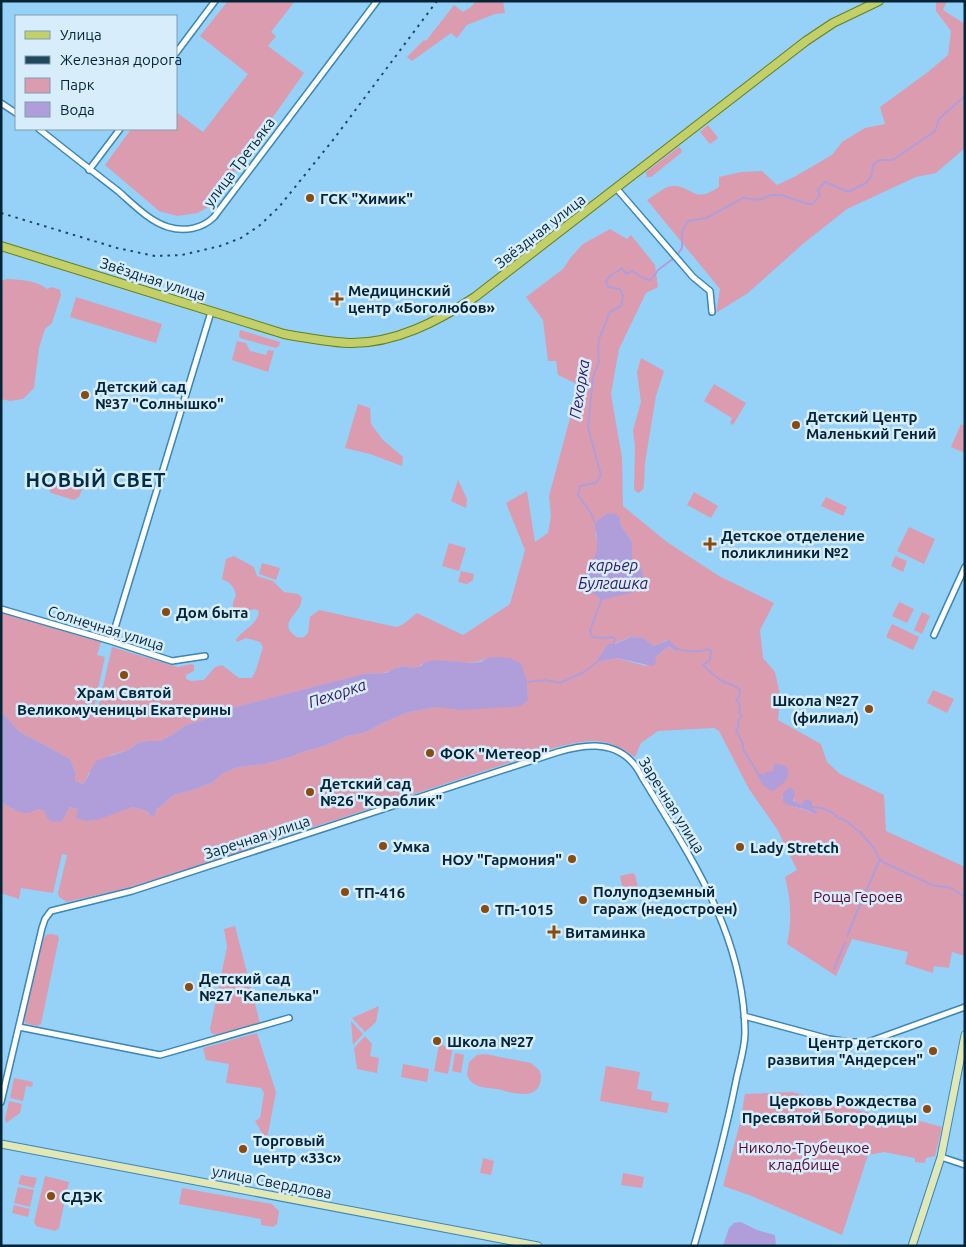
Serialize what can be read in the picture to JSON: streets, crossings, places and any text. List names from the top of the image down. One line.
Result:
{"streets":{"main road":["Звёздная улица","улица Свердлова"],"street":["улица Третьяка","Солнечная улица","Заречная улица"]},"districts":["НОВЫЙ СВЕТ"],"water":["Пехорка","карьер Булгашка"],"parks":["Роща Героев","Николо-Трубецкое кладбище"],"places":{"other":["ГСК \"Химик\"","Детский сад №37 \"Солнышко\"","Детский Центр Маленький Гений","Дом быта","Храм Святой Великомученицы Екатерины","Школа №27 (филиал)","ФОК \"Метеор\"","Детский сад №26 \"Кораблик\"","Умка","Lady Stretch","НОУ \"Гармония\"","ТП-416","Полуподземный гараж (недостроен)","ТП-1015","Детский сад №27 \"Капелька\"","Школа №27","Центр детского развития \"Андерсен\"","Церковь Рождества Пресвятой Богородицы","Торговый центр «33с»","СДЭК"],"health":["Медицинский центр «Боголюбов»","Детское отделение поликлиники №2","Витаминка"]},"legend":["Улица","Железная дорога","Парк","Вода"]}
